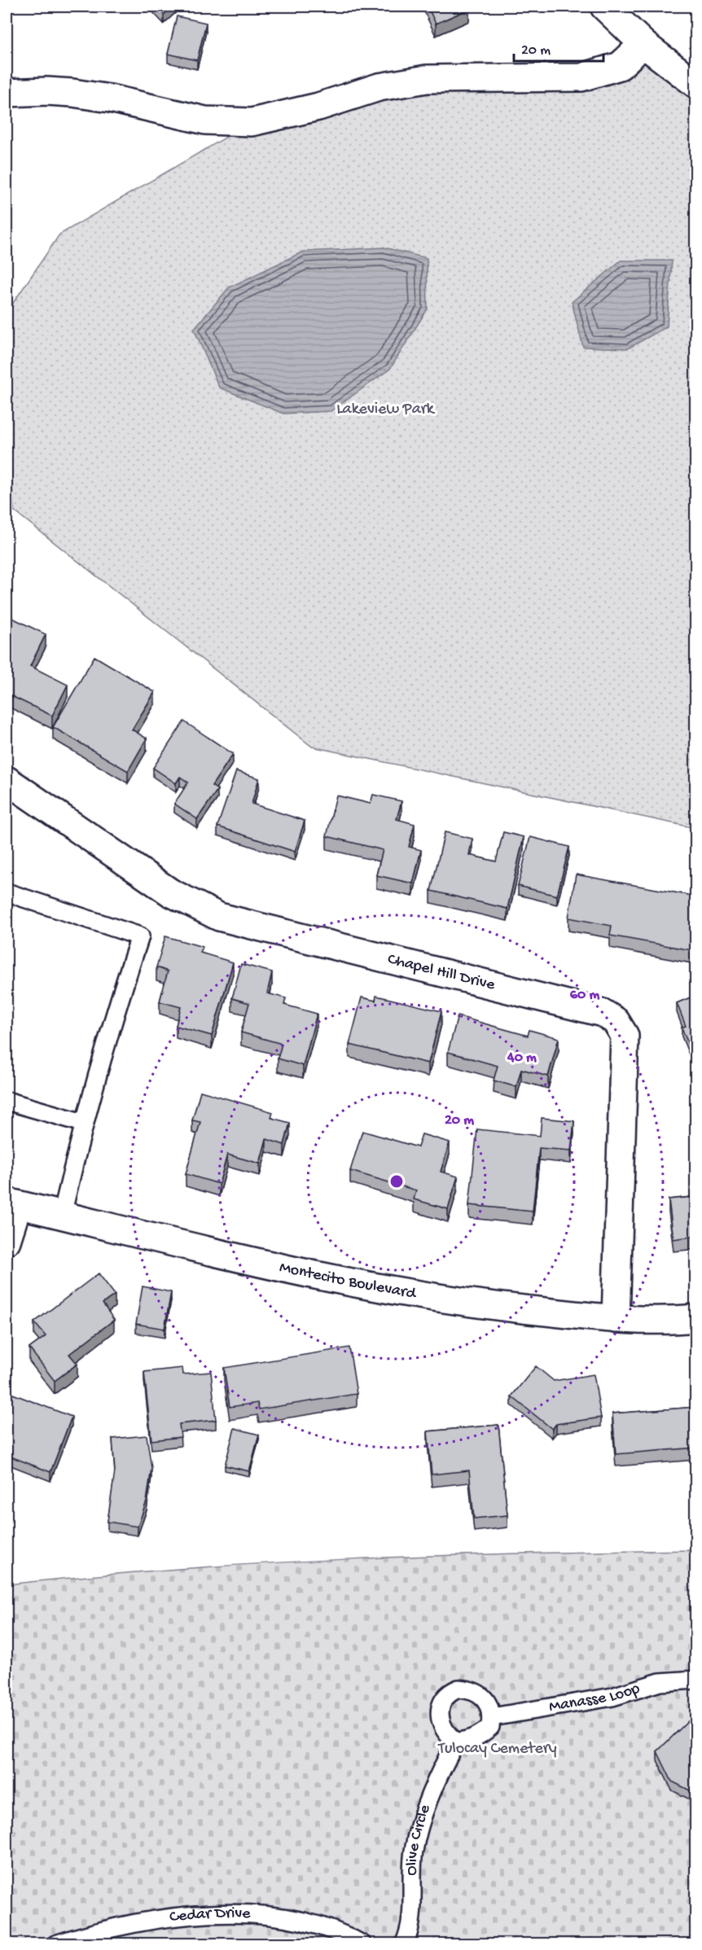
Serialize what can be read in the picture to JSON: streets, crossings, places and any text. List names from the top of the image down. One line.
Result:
{"streets":{"street":["Chapel Hill Drive","Montecito Boulevard"],"lane":["Manasse Loop","Olive Circle","Cedar Drive"]},"crossings":[["Chapel Hill Drive","Montecito Boulevard"],["Manasse Loop","Olive Circle"]],"parks":["Lakeview Park","Tulocay Cemetery"],"scale_bar":"20 m","rings":["60 m","40 m","20 m"]}
